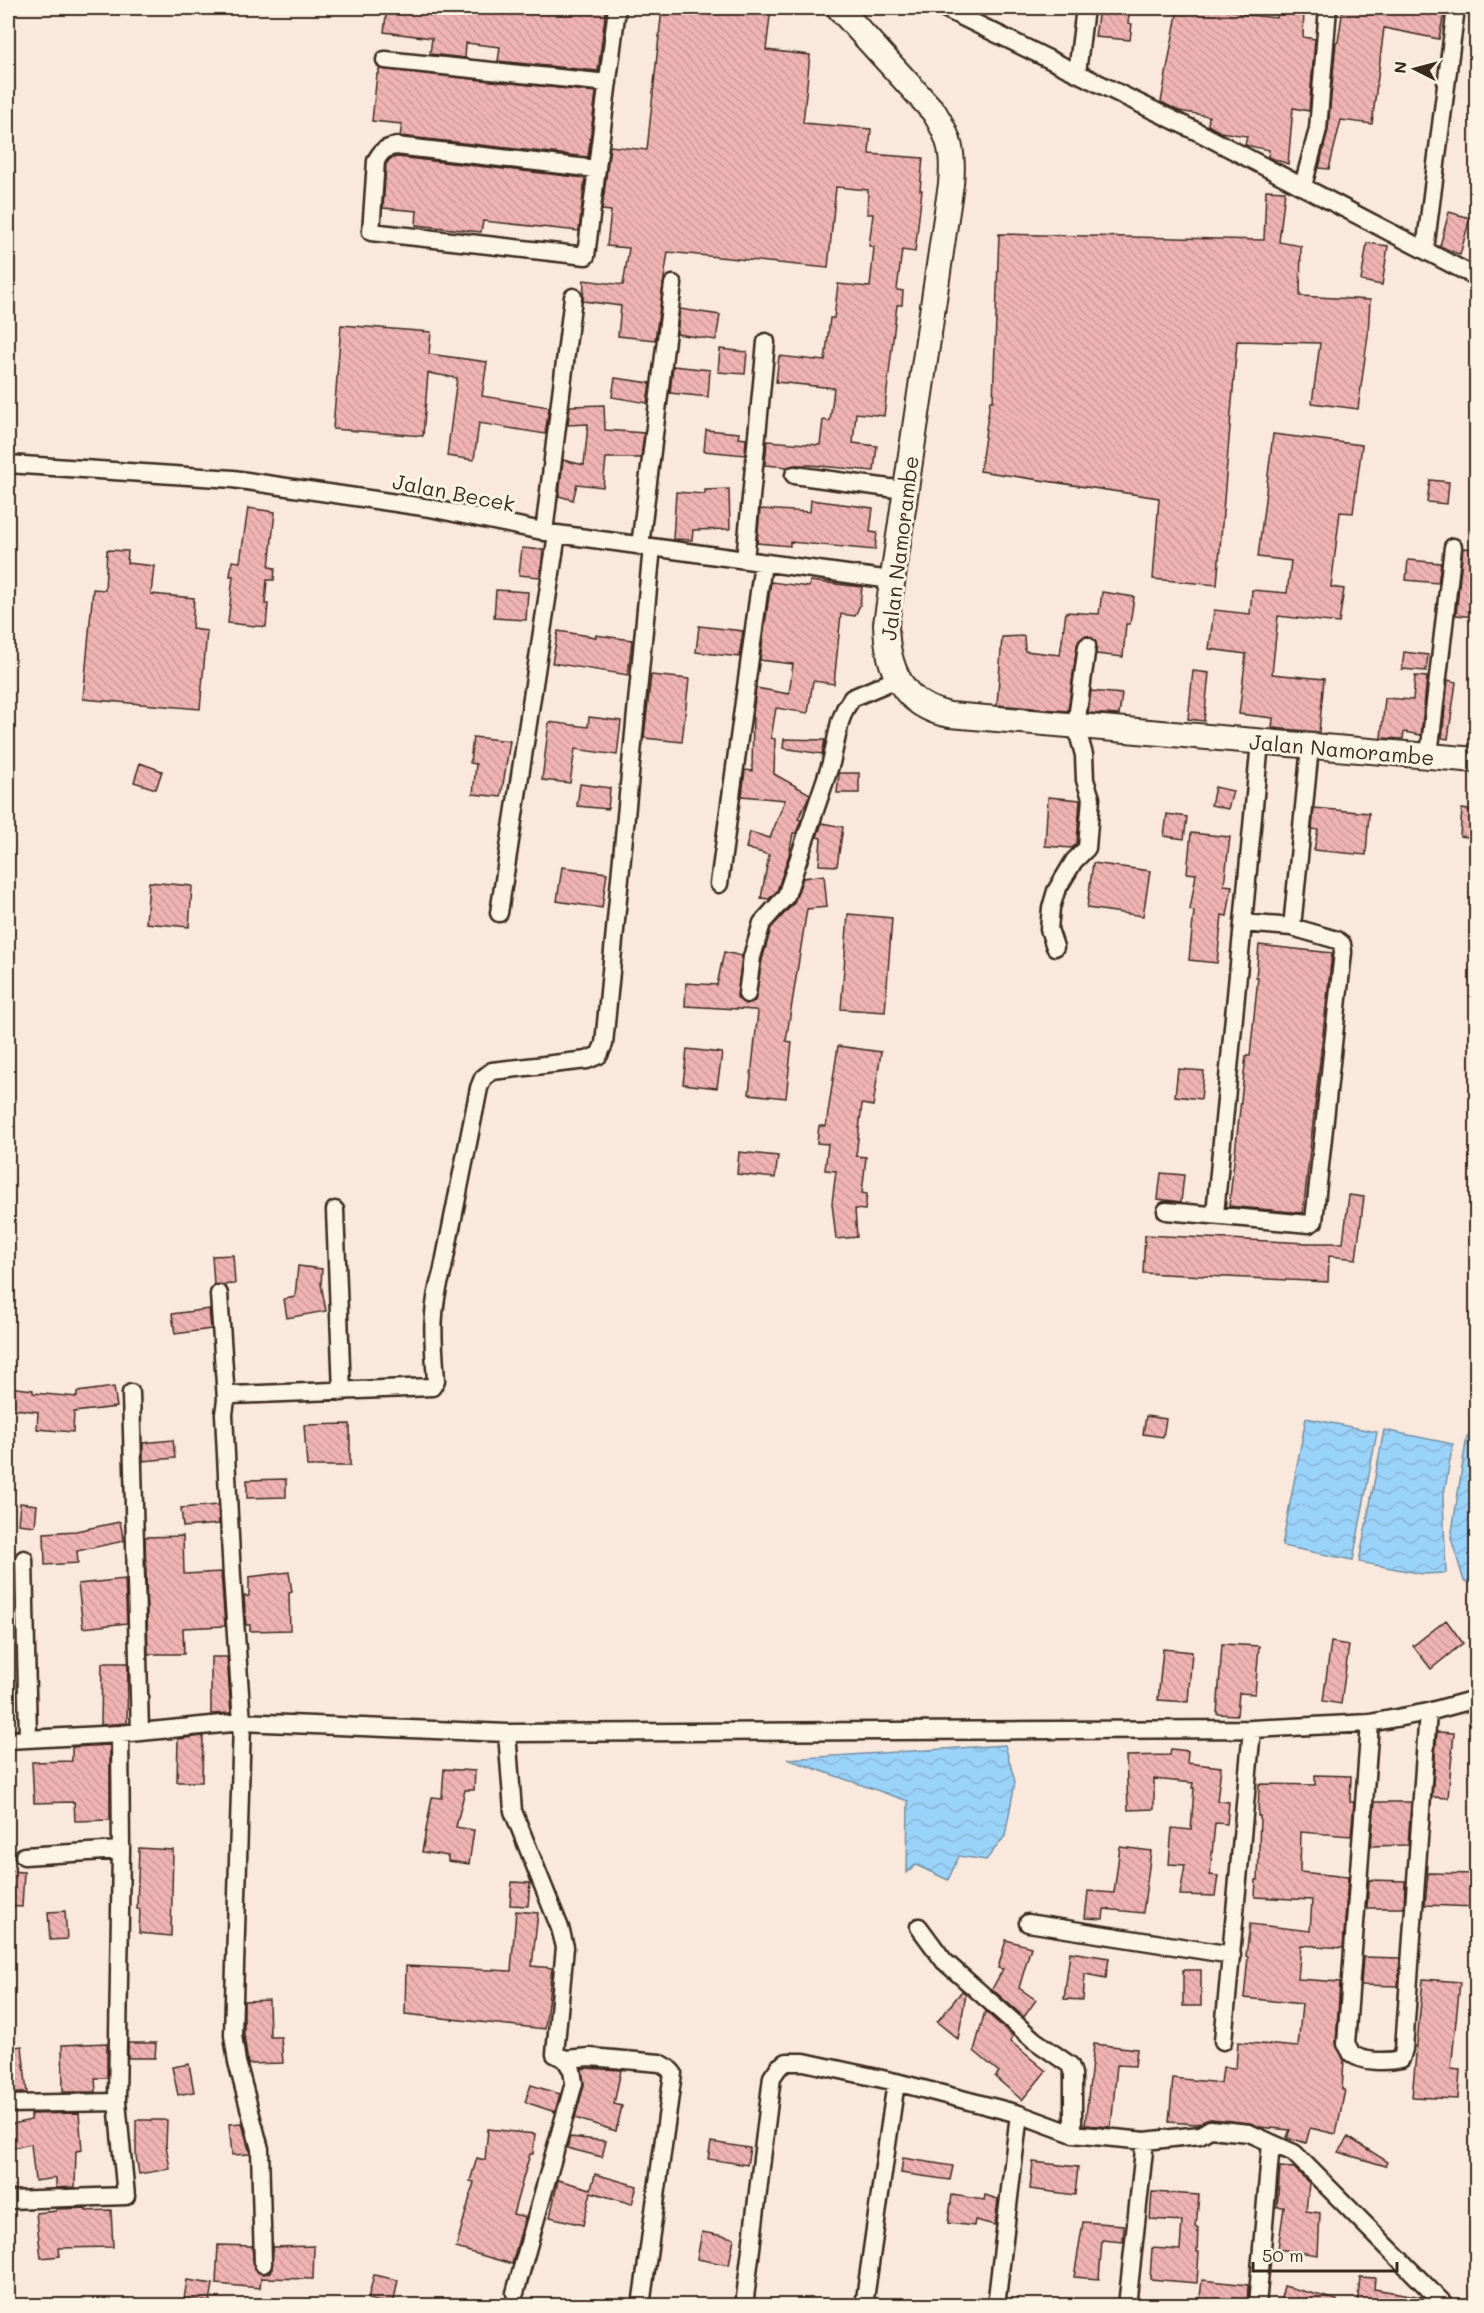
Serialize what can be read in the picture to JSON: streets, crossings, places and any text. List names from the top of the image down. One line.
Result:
{"streets":{"main road":["Jalan Namorambe"],"street":["Jalan Becek"]},"crossings":[["Jalan Becek","Jalan Namorambe"]],"scale_bar":"50 m","north":"left"}
